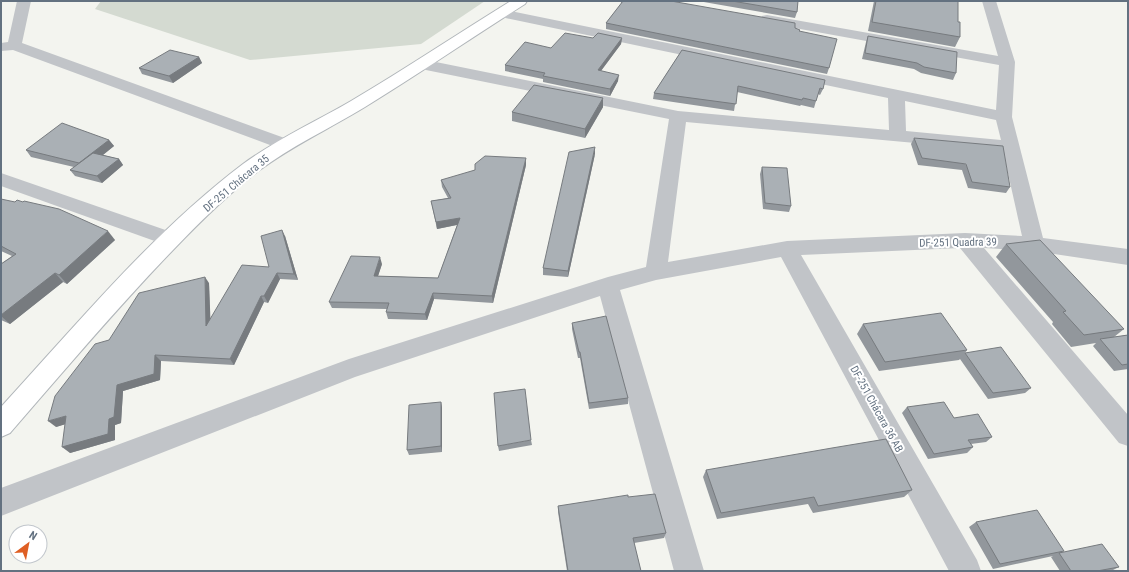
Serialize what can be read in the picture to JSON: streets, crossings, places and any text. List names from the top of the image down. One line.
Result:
{"streets":{"street":["DF-251 Chácara 35","DF-251 Quadra 39","DF-251 Chácara 36 AB"]},"crossings":[["DF-251 Quadra 39","DF-251 Chácara 36 AB"]],"north":"top right"}
